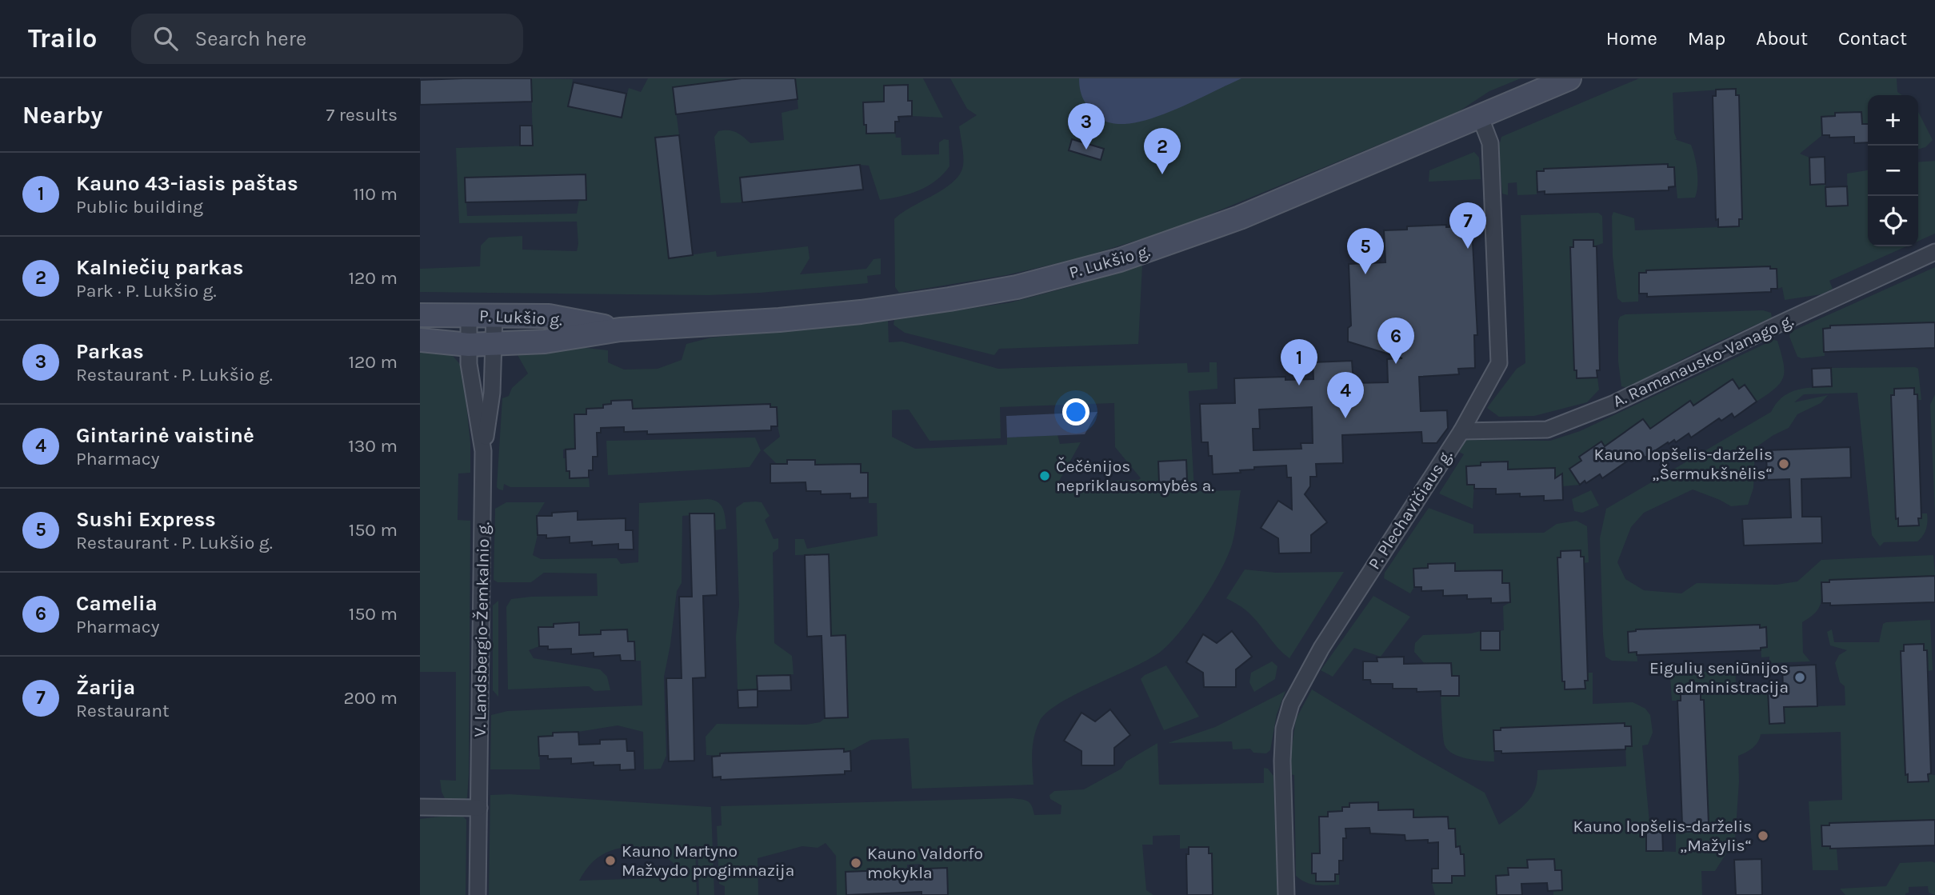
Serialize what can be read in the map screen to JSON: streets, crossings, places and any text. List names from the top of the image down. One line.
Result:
{"streets":{"main road":["P. Lukšio g."],"street":["A. Ramanausko-Vanago g.","P. Plechavičiaus g.","V. Landsbergio-Žemkalnio g."]},"crossings":[["P. Lukšio g.","P. Plechavičiaus g."],["P. Lukšio g.","V. Landsbergio-Žemkalnio g."],["A. Ramanausko-Vanago g.","P. Plechavičiaus g."]],"places":["Kauno lopšelis-darželis „Šermukšnėlis“","Čečėnijos nepriklausomybės a.","Eigulių seniūnijos administracija","Kauno lopšelis-darželis „Mažylis“","Kauno Martyno Mažvydo progimnazija","Kauno Valdorfo mokykla"],"page":{"header":"Trailo","search":"Search here","nav":["Home","Map","About","Contact"],"heading":["Nearby","7 results"],"map_buttons":["+","−"],"pins":["3","2","7","5","6","1","4"],"list":[{"mark":"1","name":"Kauno 43-iasis paštas","note":"Public building","value":"110 m"},{"mark":"2","name":"Kalniečių parkas","note":"Park · P. Lukšio g.","value":"120 m"},{"mark":"3","name":"Parkas","note":"Restaurant · P. Lukšio g.","value":"120 m"},{"mark":"4","name":"Gintarinė vaistinė","note":"Pharmacy","value":"130 m"},{"mark":"5","name":"Sushi Express","note":"Restaurant · P. Lukšio g.","value":"150 m"},{"mark":"6","name":"Camelia","note":"Pharmacy","value":"150 m"},{"mark":"7","name":"Žarija","note":"Restaurant","value":"200 m"}]}}
